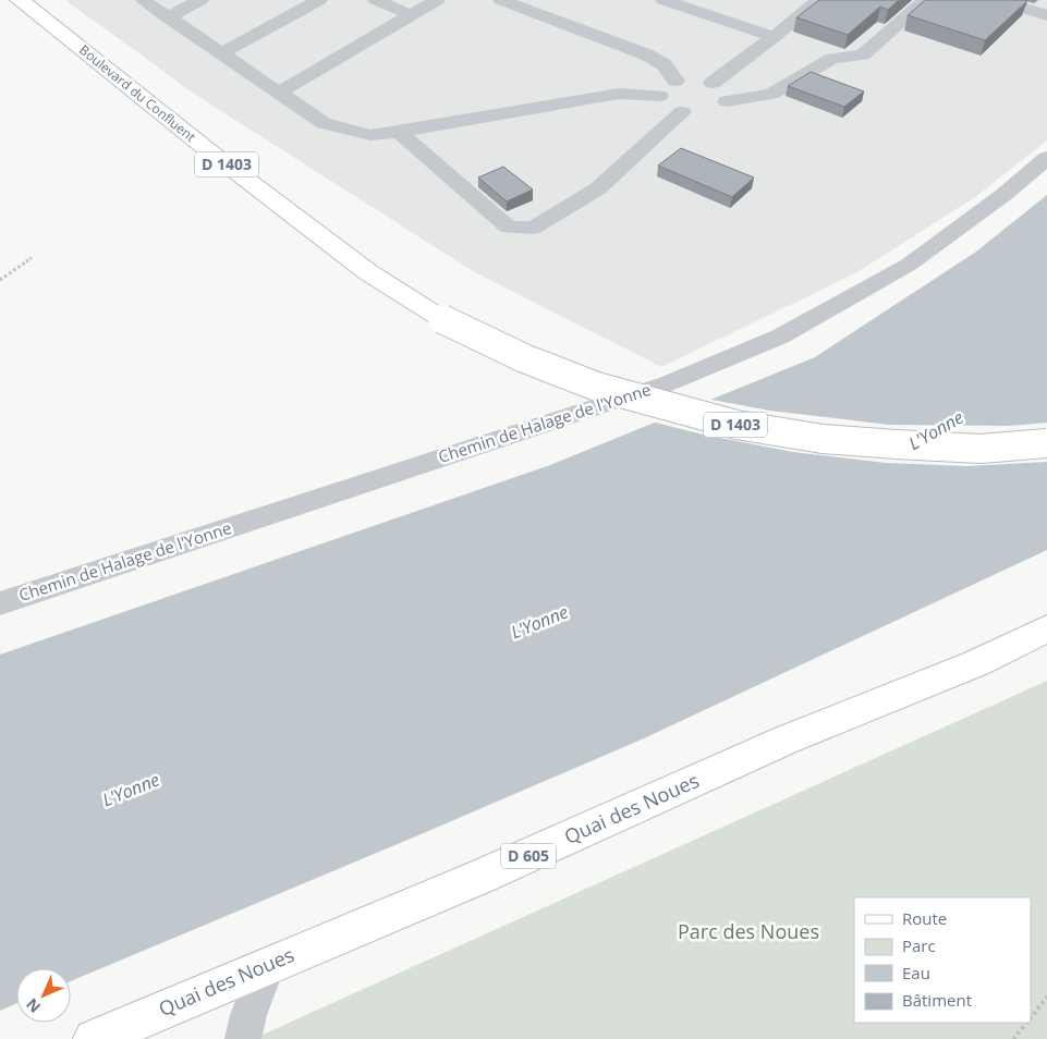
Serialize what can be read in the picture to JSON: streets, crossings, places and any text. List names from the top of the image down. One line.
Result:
{"streets":{"main road":["Boulevard du Confluent","D 1403","Quai des Noues","D 605"],"street":["Chemin de Halage de l'Yonne"]},"water":["L'Yonne"],"parks":["Parc des Noues"],"legend":["Route","Parc","Eau","Bâtiment"],"north":"bottom left"}
